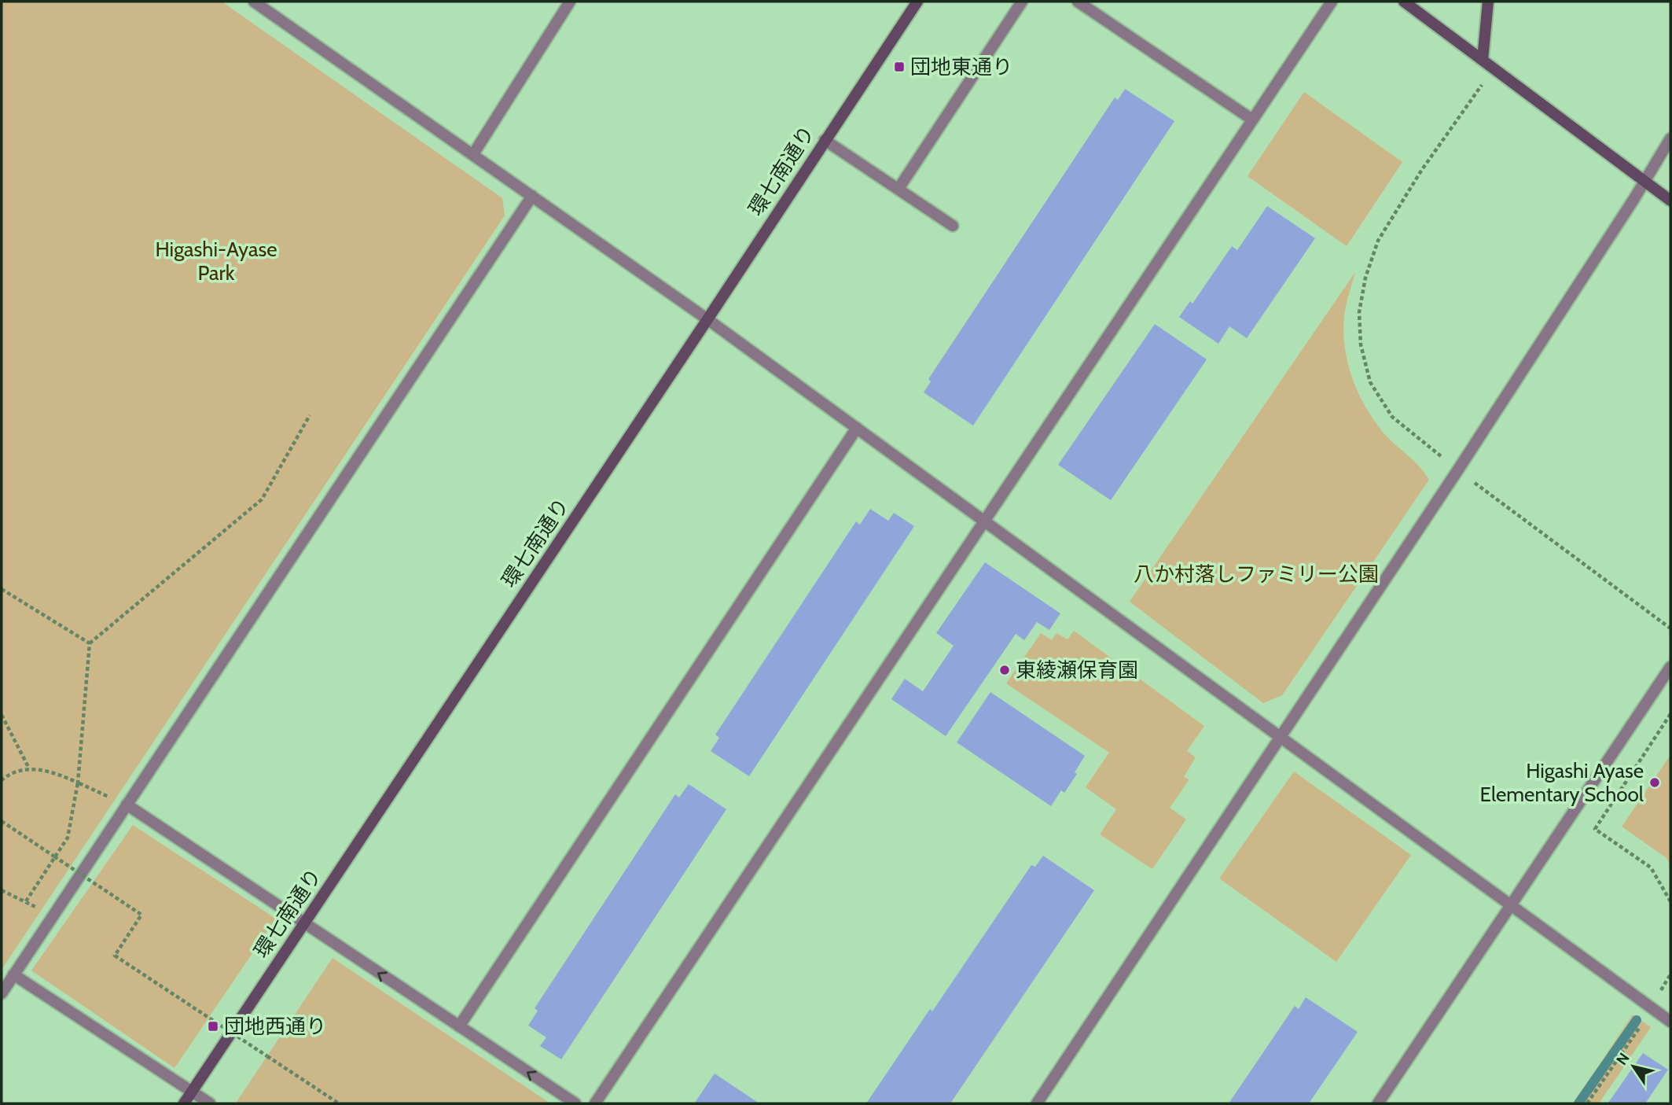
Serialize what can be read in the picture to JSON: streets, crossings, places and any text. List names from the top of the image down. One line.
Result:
{"streets":{"street":["環七南通り"]},"parks":["Higashi-Ayase Park","八か村落しファミリー公園"],"places":{"transit":["団地東通り","団地西通り"],"other":["東綾瀬保育園","Higashi Ayase Elementary School"]},"north":"top left"}
